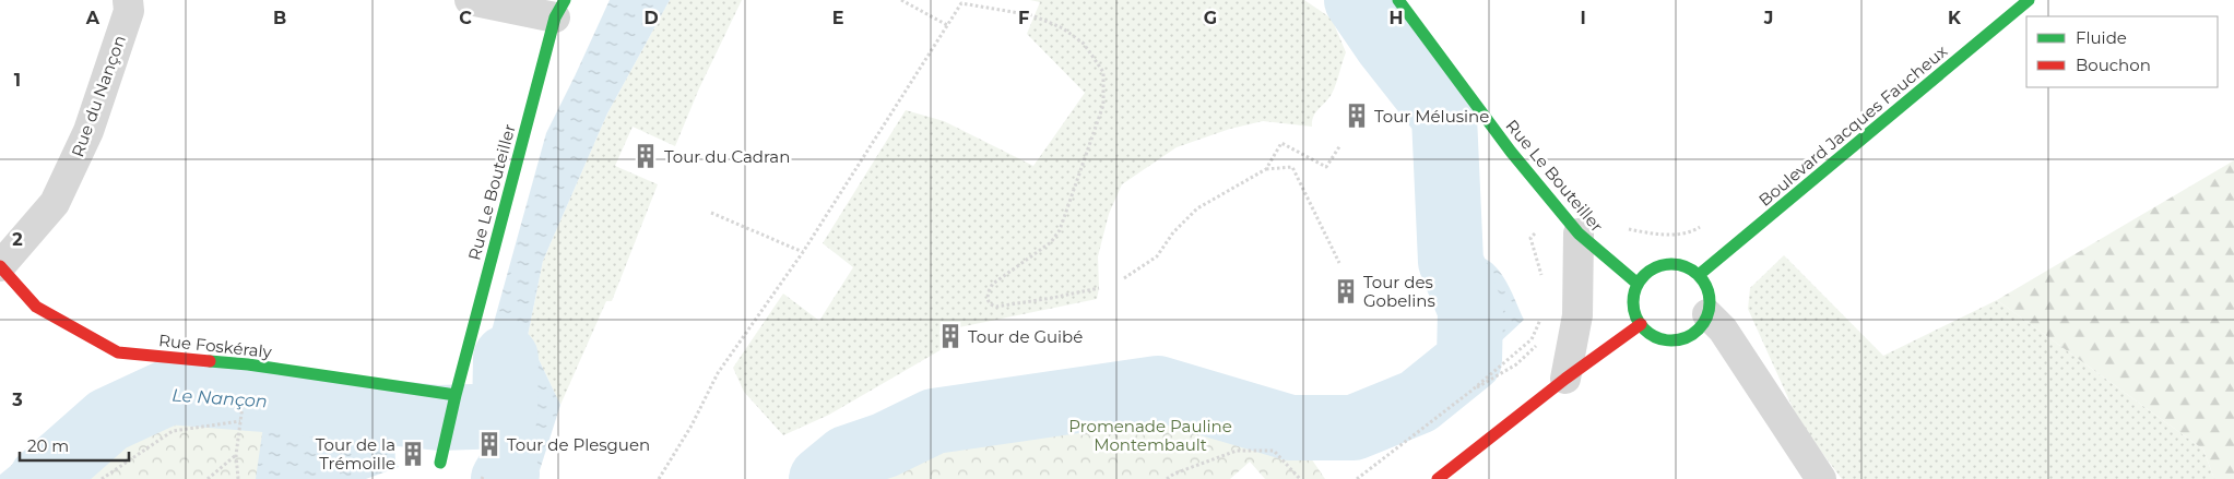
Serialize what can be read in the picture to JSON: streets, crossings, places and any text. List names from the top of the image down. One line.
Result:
{"streets":{"street":["Rue du Nançon","Boulevard Jacques Faucheux","Rue Le Bouteiller","Rue Foskéraly"]},"crossings":[["Rue du Nançon","Rue Foskéraly"],["Boulevard Jacques Faucheux","Rue Le Bouteiller"],["Rue Le Bouteiller","Rue Foskéraly"]],"water":["Le Nançon"],"parks":["Promenade Pauline Montembault"],"places":{"building":["Tour Mélusine","Tour du Cadran","Tour des Gobelins","Tour de Guibé","Tour de Plesguen","Tour de la Trémoille"]},"legend":["Fluide","Bouchon"],"scale_bar":"20 m","grid":{"columns":["A","B","C","D","E","F","G","H","I","J","K"],"rows":["1","2","3"]}}
